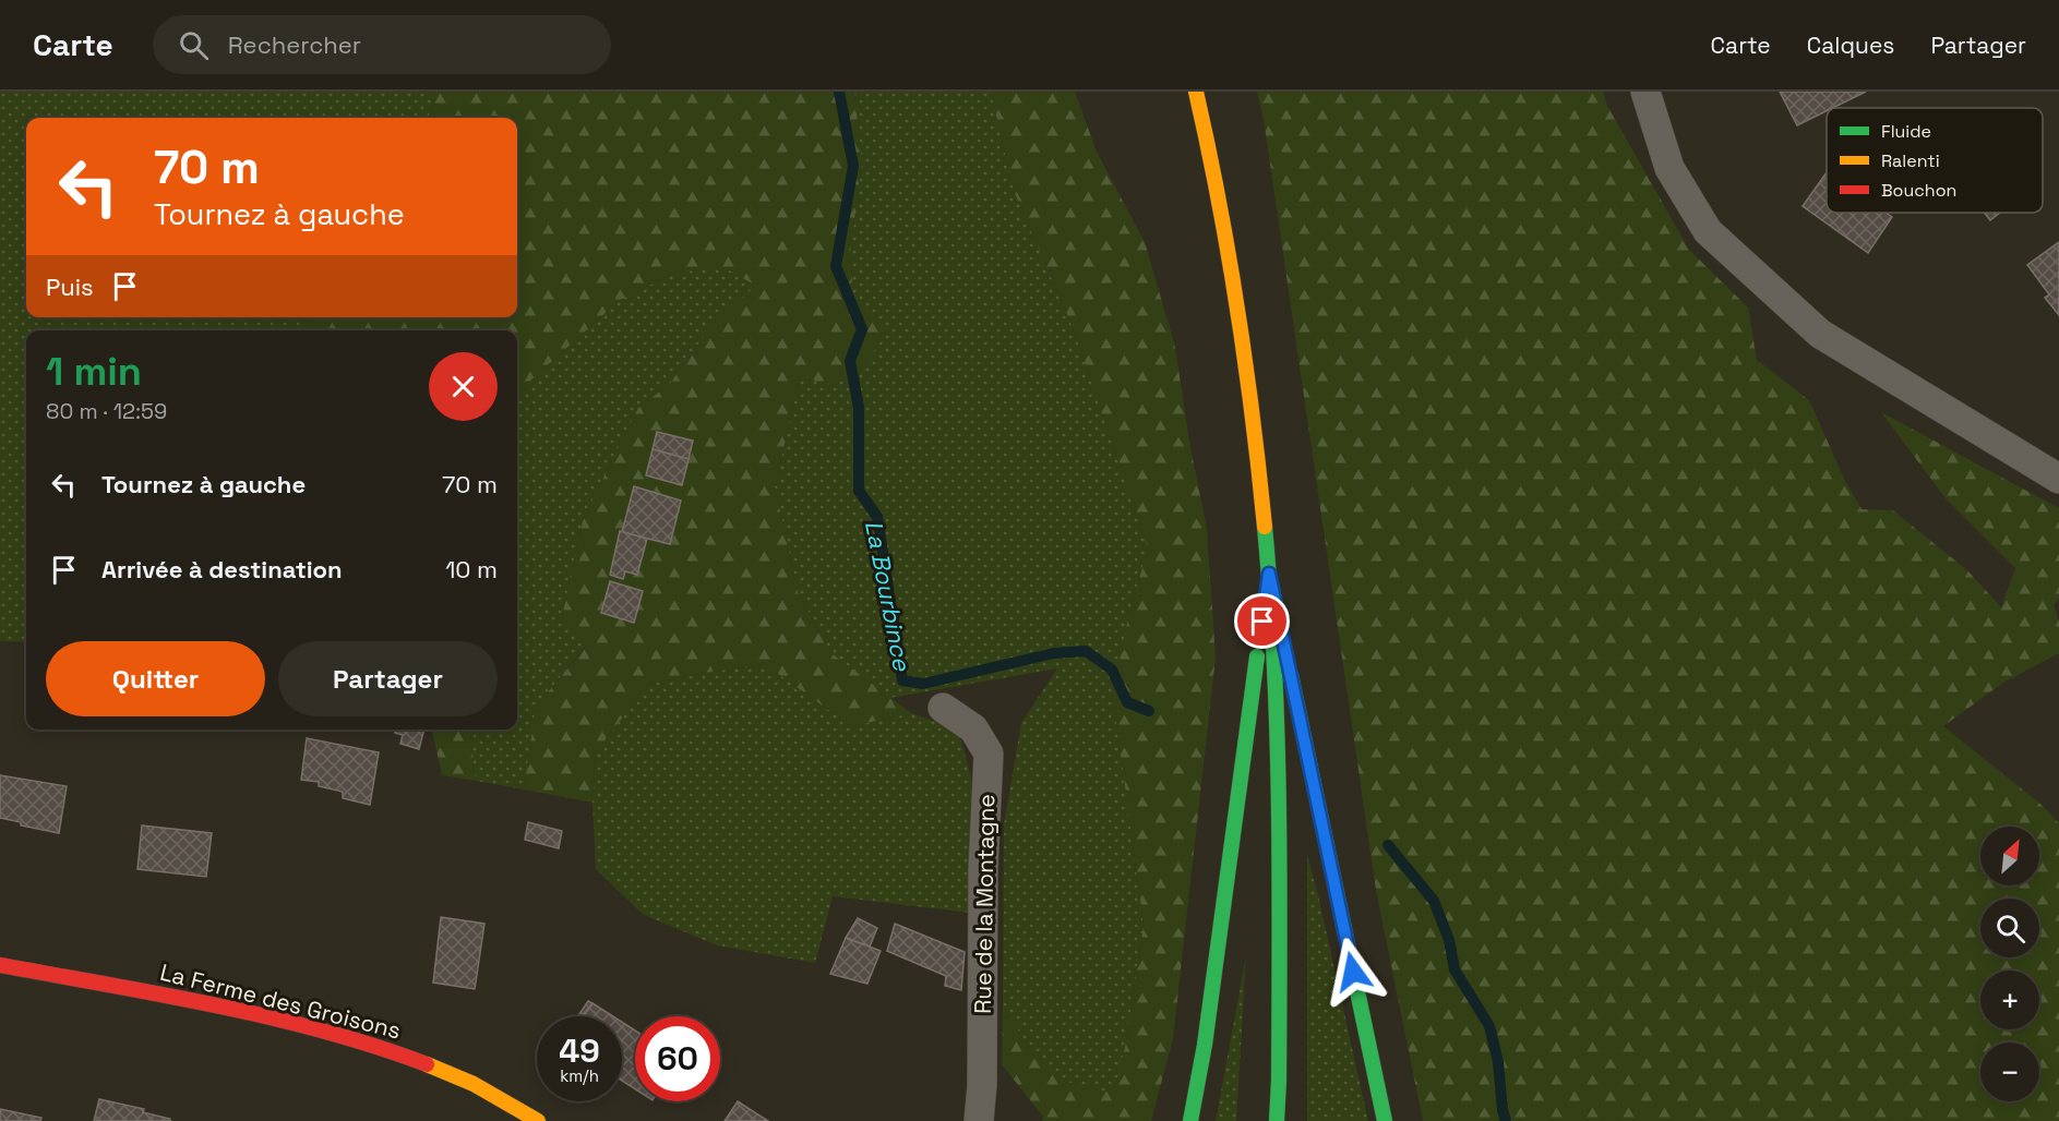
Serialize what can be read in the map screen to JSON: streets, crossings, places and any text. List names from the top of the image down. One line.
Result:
{"streets":{"main road":["La Ferme des Groisons"],"street":["Rue de la Montagne"]},"water":["La Bourbince"],"legend":["Fluide","Ralenti","Bouchon"],"north":"top right","page":{"header":"Carte","search":"Rechercher","nav":["Carte","Calques","Partager"],"turn":["70 m","Tournez à gauche"],"then":"Puis","heading":["1 min","80 m · 12:59"],"list":[{"name":"Tournez à gauche","value":"70 m"},{"name":"Arrivée à destination","value":"10 m"}],"buttons":["Quitter","Partager"],"map_buttons":["+","−"],"speed":"49 km/h","limit":"60"}}
